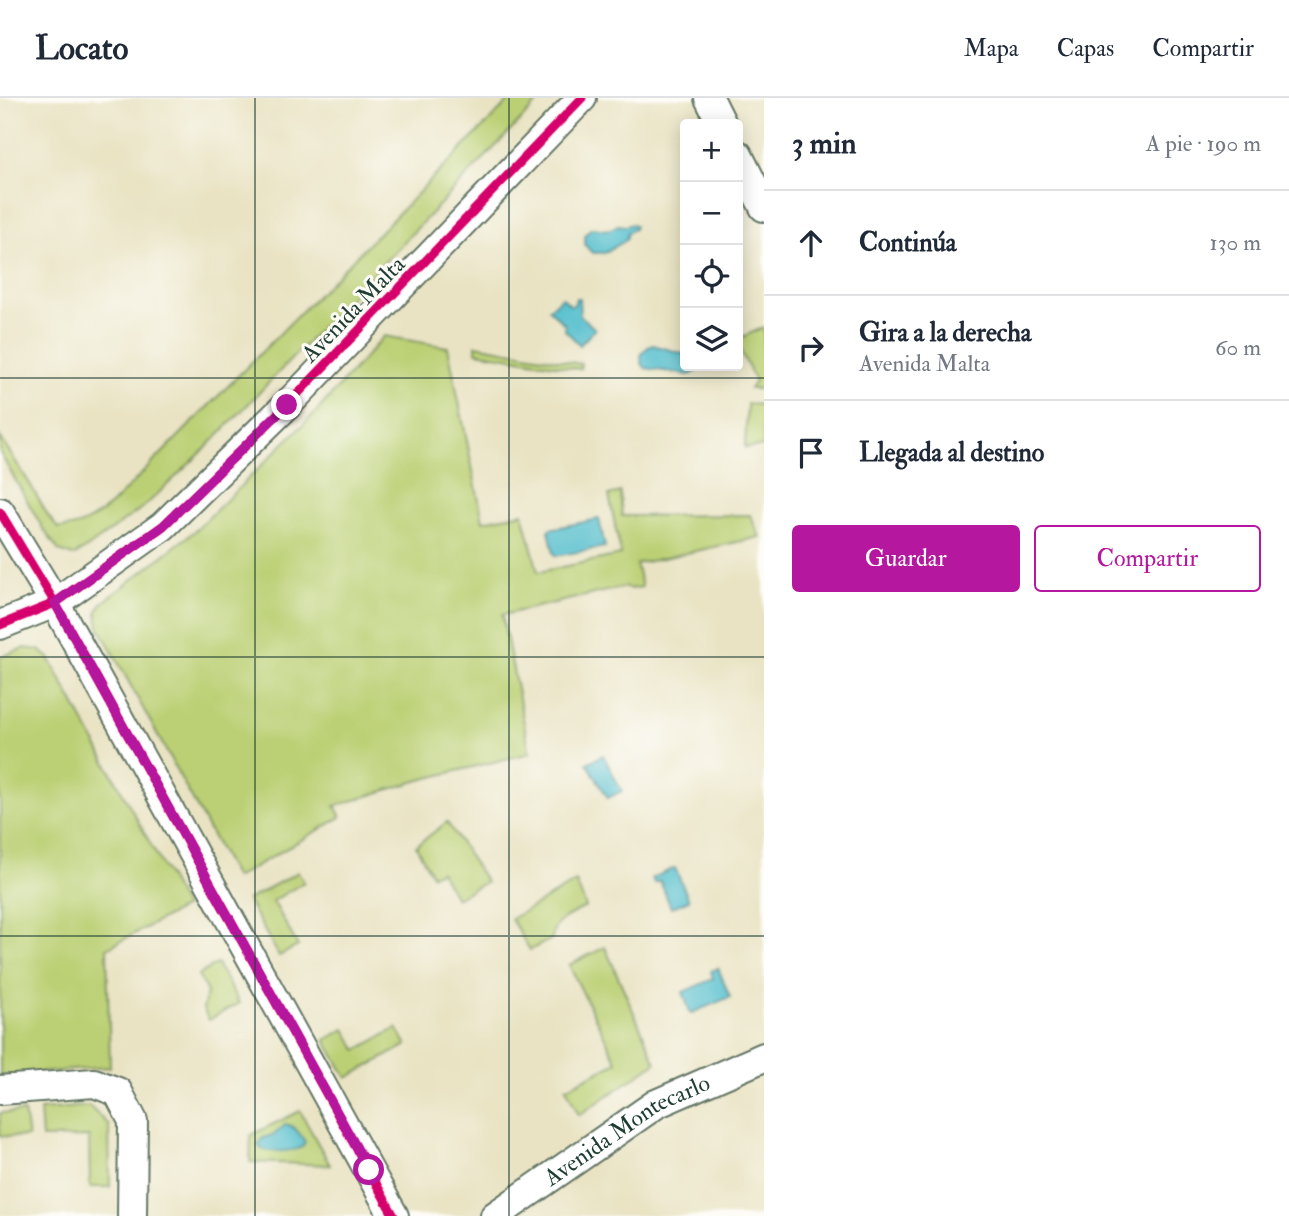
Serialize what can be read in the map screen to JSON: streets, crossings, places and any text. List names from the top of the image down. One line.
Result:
{"streets":{"street":["Avenida Malta","Avenida Montecarlo"]},"page":{"header":"Locato","nav":["Mapa","Capas","Compartir"],"heading":["3 min","A pie · 190 m"],"map_buttons":["+","−"],"list":[["Continúa","130 m"],["Gira a la derecha","Avenida Malta","60 m"],"Llegada al destino"],"buttons":["Guardar","Compartir"]}}
